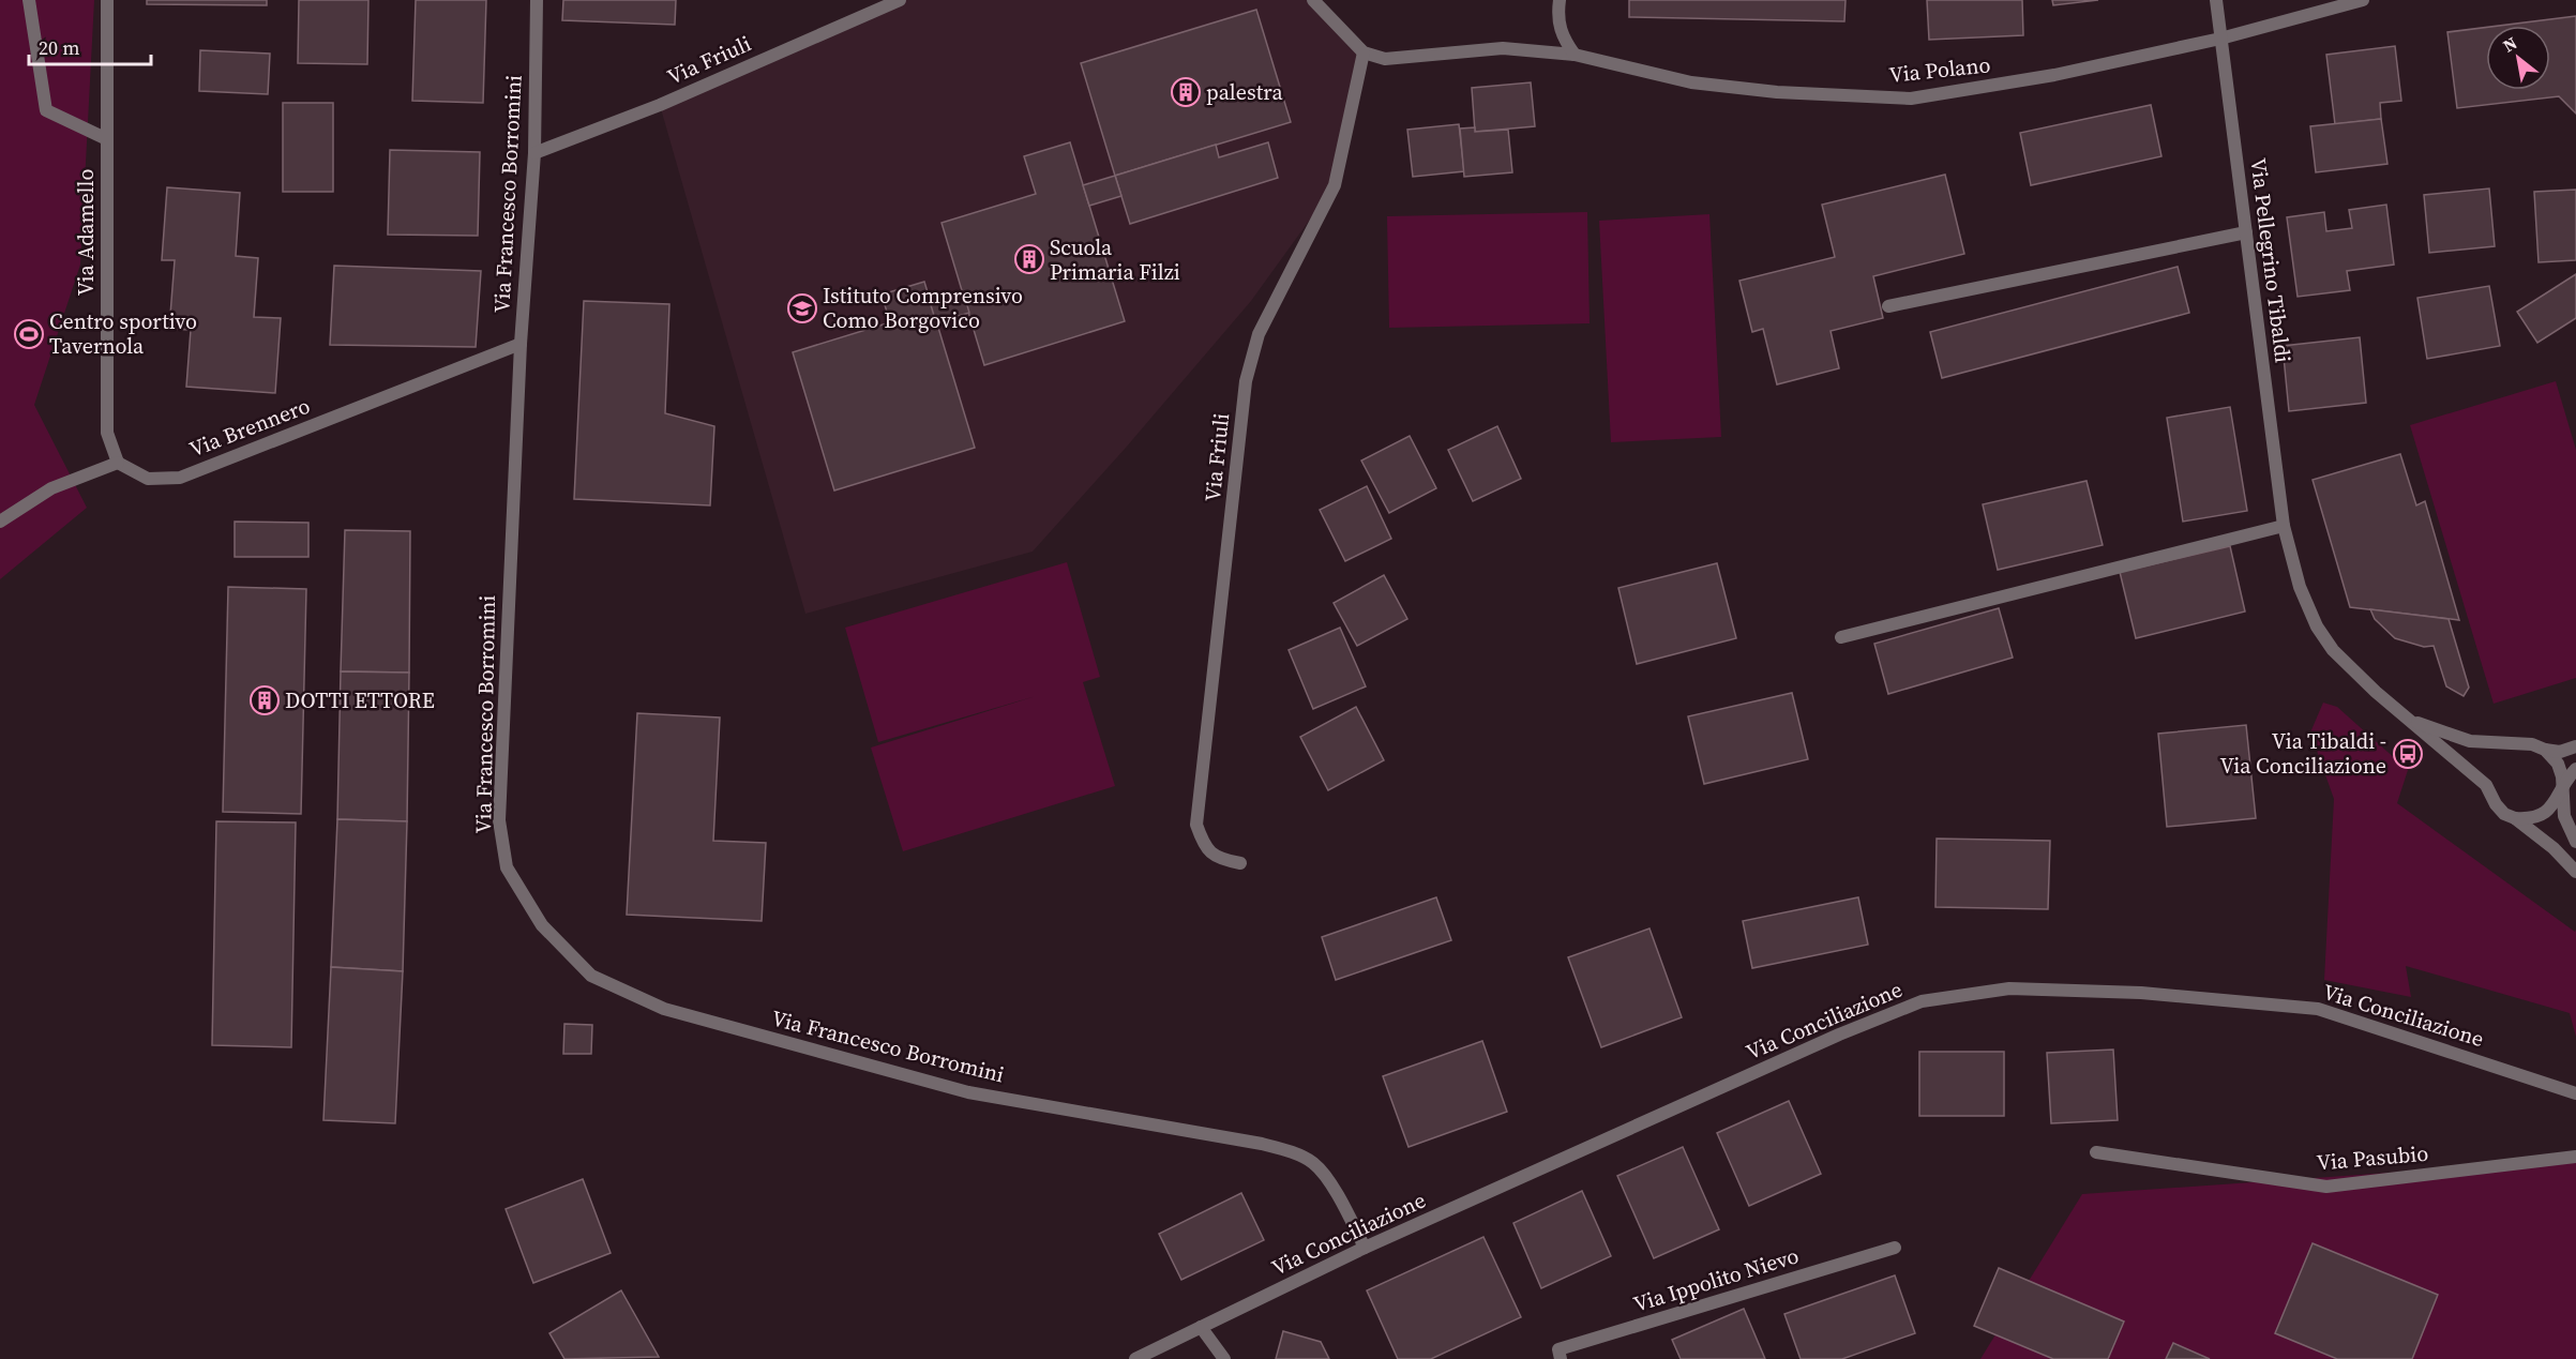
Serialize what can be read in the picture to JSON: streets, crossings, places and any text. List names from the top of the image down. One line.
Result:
{"streets":{"street":["Via Friuli","Via Polano","Via Francesco Borromini","Via Adamello","Via Pellegrino Tibaldi","Via Brennero","Via Conciliazione","Via Pasubio","Via Ippolito Nievo"]},"crossings":[["Via Friuli","Via Francesco Borromini"],["Via Polano","Via Pellegrino Tibaldi"],["Via Francesco Borromini","Via Brennero"],["Via Francesco Borromini","Via Conciliazione"],["Via Adamello","Via Brennero"]],"places":{"building":["palestra","Scuola Primaria Filzi","DOTTI ETTORE"],"school or university":["Istituto Comprensivo Como Borgovico"],"sports":["Centro sportivo Tavernola"],"bus stop":["Via Tibaldi - Via Conciliazione"]},"scale_bar":"20 m","north":"top left"}
